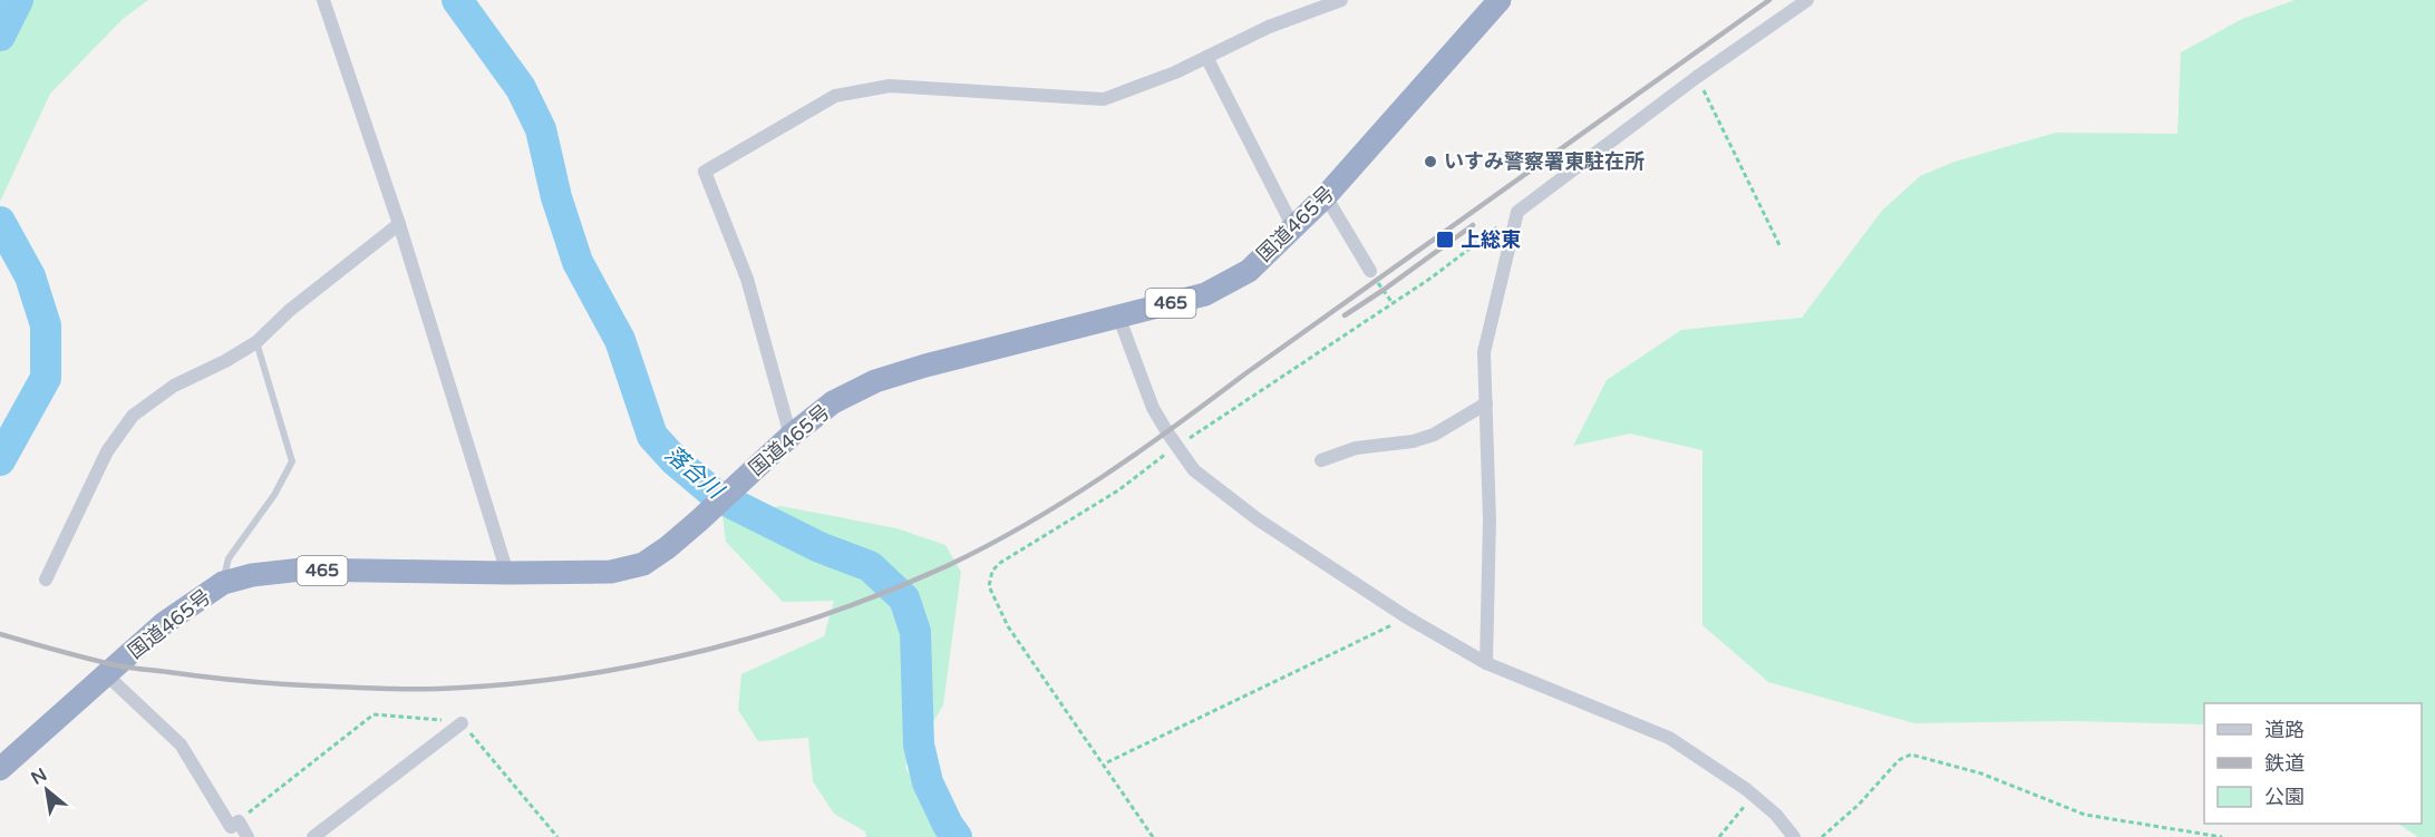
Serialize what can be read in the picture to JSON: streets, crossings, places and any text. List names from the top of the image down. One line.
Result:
{"streets":{"highway":["国道465号","465"]},"water":["落合川"],"places":{"other":["いすみ警察署東駐在所"],"transit":["上総東"]},"legend":["道路","鉄道","公園"],"north":"top left"}
